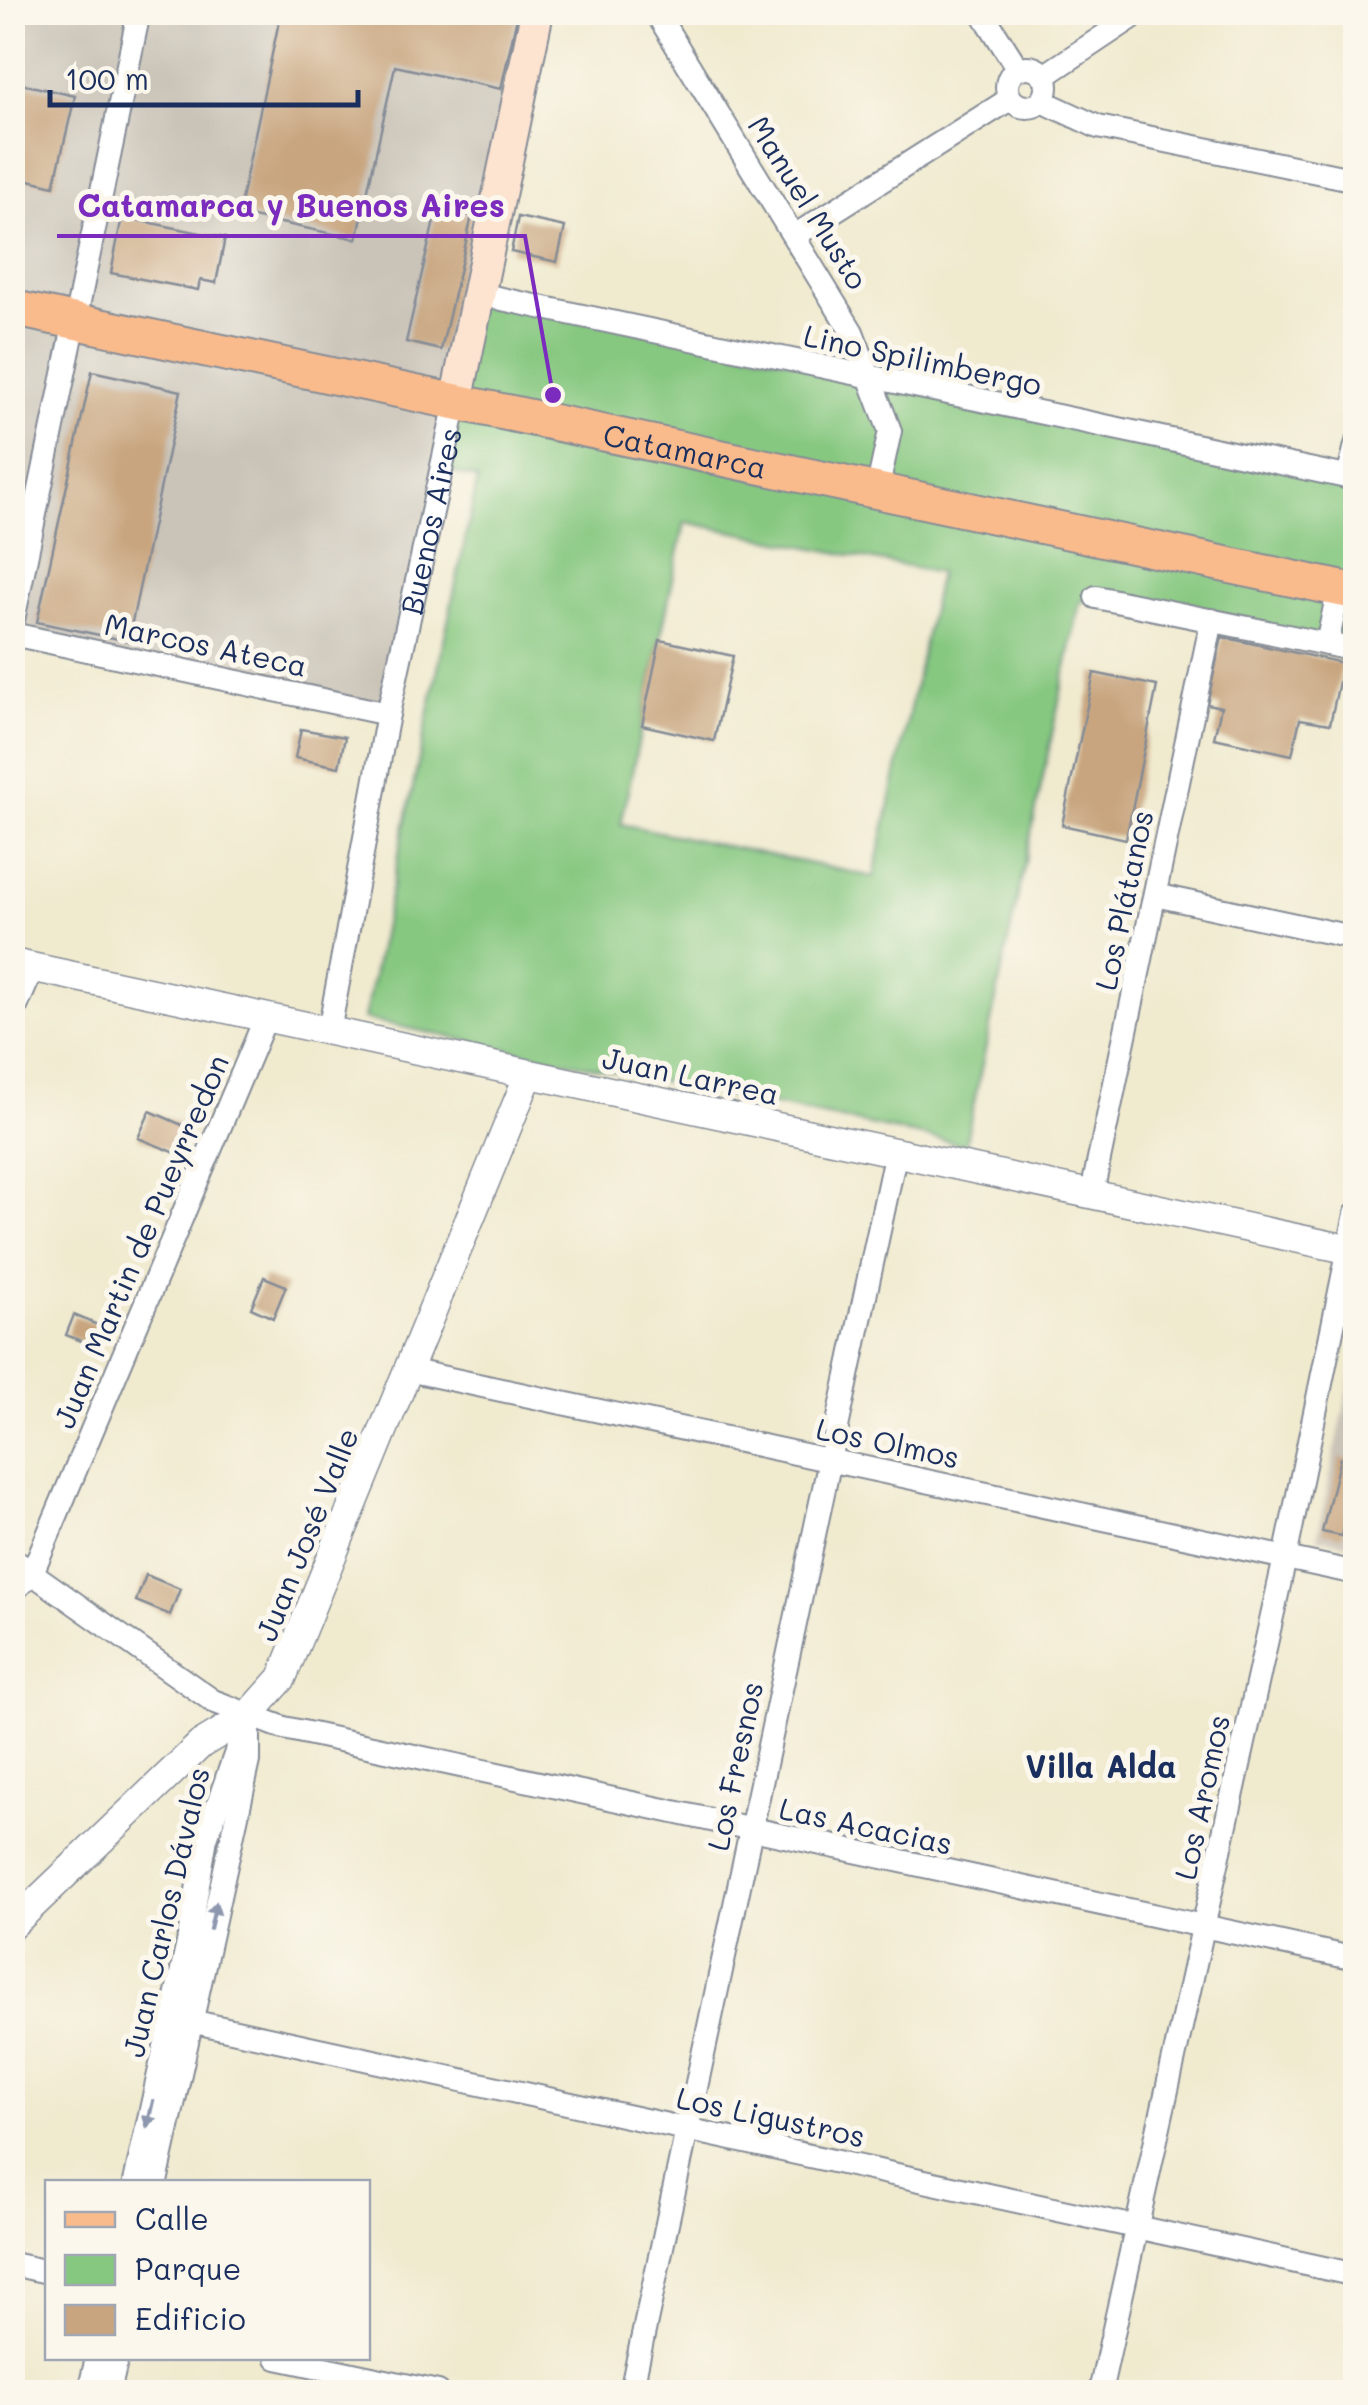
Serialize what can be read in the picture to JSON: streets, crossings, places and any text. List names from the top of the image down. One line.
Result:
{"streets":{"main road":["Catamarca","Buenos Aires"],"street":["Manuel Musto","Lino Spilimbergo","Marcos Ateca","Los Plátanos","Juan Larrea","Juan Martin de Pueyrredon","Los Olmos","Juan José Valle","Los Fresnos","Los Aromos","Las Acacias","Juan Carlos Dávalos","Los Ligustros"]},"crossings":[["Manuel Musto","Lino Spilimbergo"],["Manuel Musto","Catamarca"],["Lino Spilimbergo","Buenos Aires"],["Catamarca","Buenos Aires"],["Buenos Aires","Marcos Ateca"],["Buenos Aires","Juan Larrea"],["Los Plátanos","Juan Larrea"],["Juan Larrea","Juan Martin de Pueyrredon"],["Juan Larrea","Juan José Valle"],["Juan Larrea","Los Fresnos"],["Juan Larrea","Los Aromos"],["Juan Martin de Pueyrredon","Las Acacias"],["Los Olmos","Juan José Valle"],["Los Olmos","Los Fresnos"],["Los Olmos","Los Aromos"],["Juan José Valle","Las Acacias"],["Juan José Valle","Juan Carlos Dávalos"],["Los Fresnos","Las Acacias"],["Los Fresnos","Los Ligustros"],["Los Aromos","Las Acacias"],["Los Aromos","Los Ligustros"],["Las Acacias","Juan Carlos Dávalos"],["Juan Carlos Dávalos","Los Ligustros"]],"districts":["Villa Alda"],"places":["Catamarca y Buenos Aires"],"legend":["Calle","Parque","Edificio"],"scale_bar":"100 m"}
